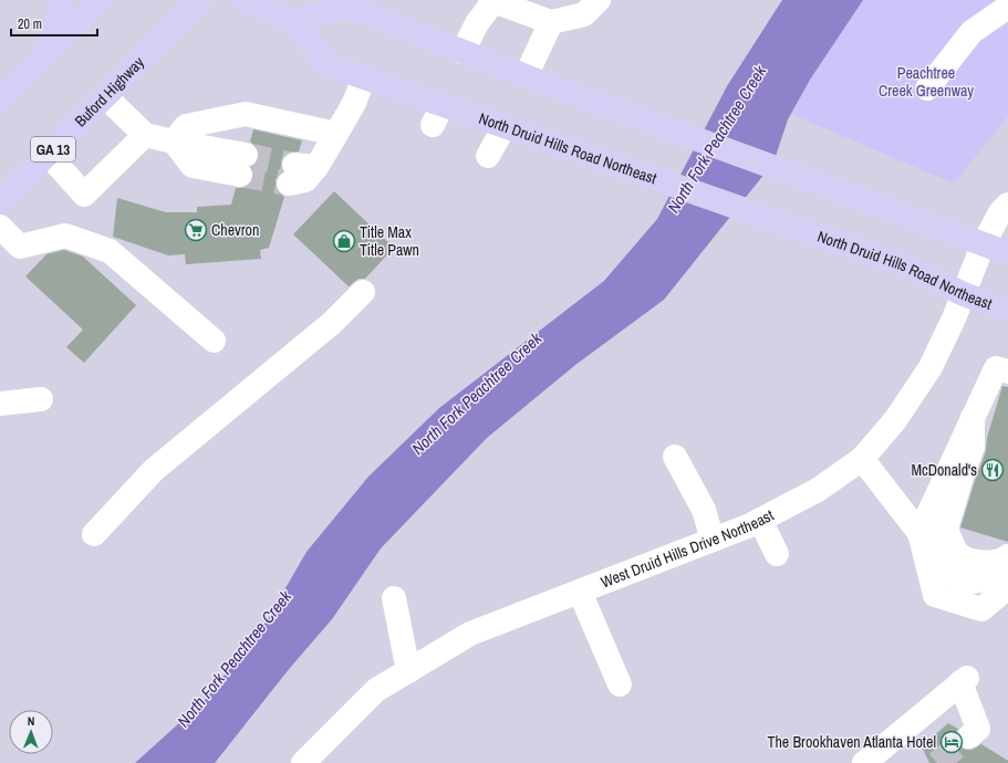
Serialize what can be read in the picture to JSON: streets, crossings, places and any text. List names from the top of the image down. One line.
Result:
{"streets":{"main road":["Buford Highway","North Druid Hills Road Northeast","GA 13"],"street":["West Druid Hills Drive Northeast"]},"crossings":[["North Druid Hills Road Northeast","West Druid Hills Drive Northeast"]],"water":["North Fork Peachtree Creek"],"parks":["Peachtree Creek Greenway"],"places":{"supermarket":["Chevron"],"shop":["Title Max Title Pawn"],"restaurant":["McDonald's"],"hotel":["The Brookhaven Atlanta Hotel"]},"scale_bar":"20 m","north":"top"}
